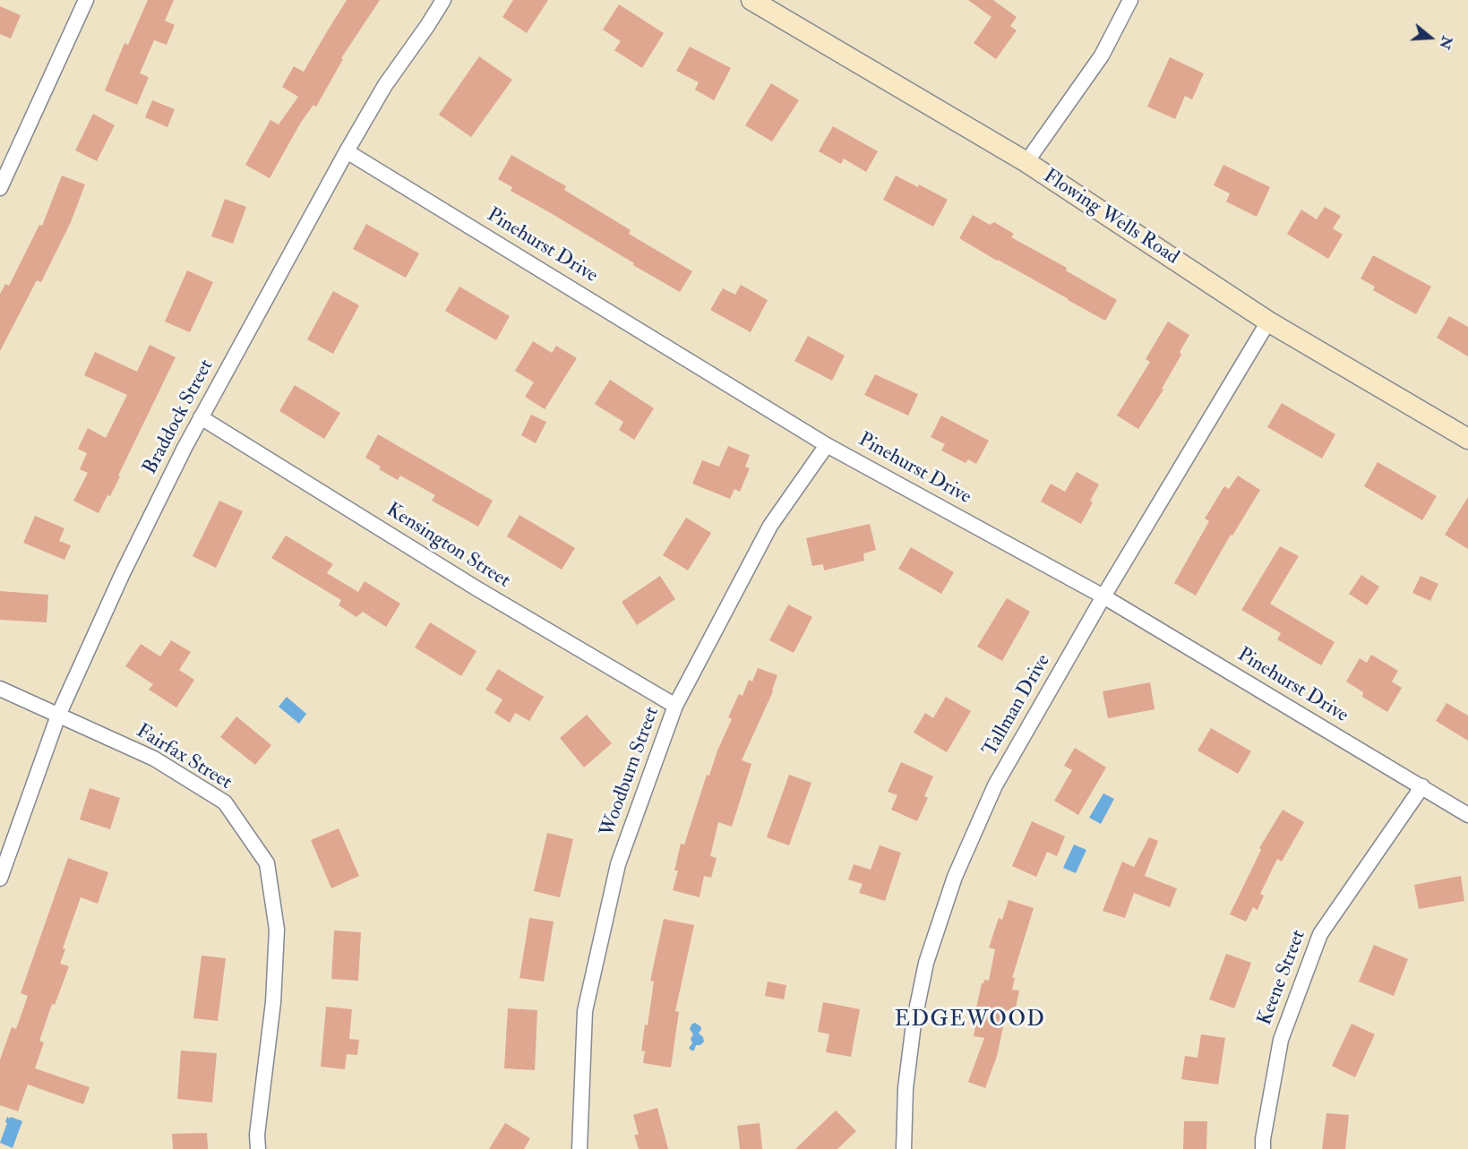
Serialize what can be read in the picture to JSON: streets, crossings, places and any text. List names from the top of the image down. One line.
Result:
{"streets":{"main road":["Flowing Wells Road"],"street":["Pinehurst Drive","Braddock Street","Kensington Street","Tallman Drive","Fairfax Street","Woodburn Street","Keene Street"]},"crossings":[["Flowing Wells Road","Tallman Drive"],["Pinehurst Drive","Braddock Street"],["Pinehurst Drive","Tallman Drive"],["Pinehurst Drive","Woodburn Street"],["Pinehurst Drive","Keene Street"],["Braddock Street","Kensington Street"],["Braddock Street","Fairfax Street"],["Kensington Street","Woodburn Street"]],"districts":["EDGEWOOD"],"north":"right"}
